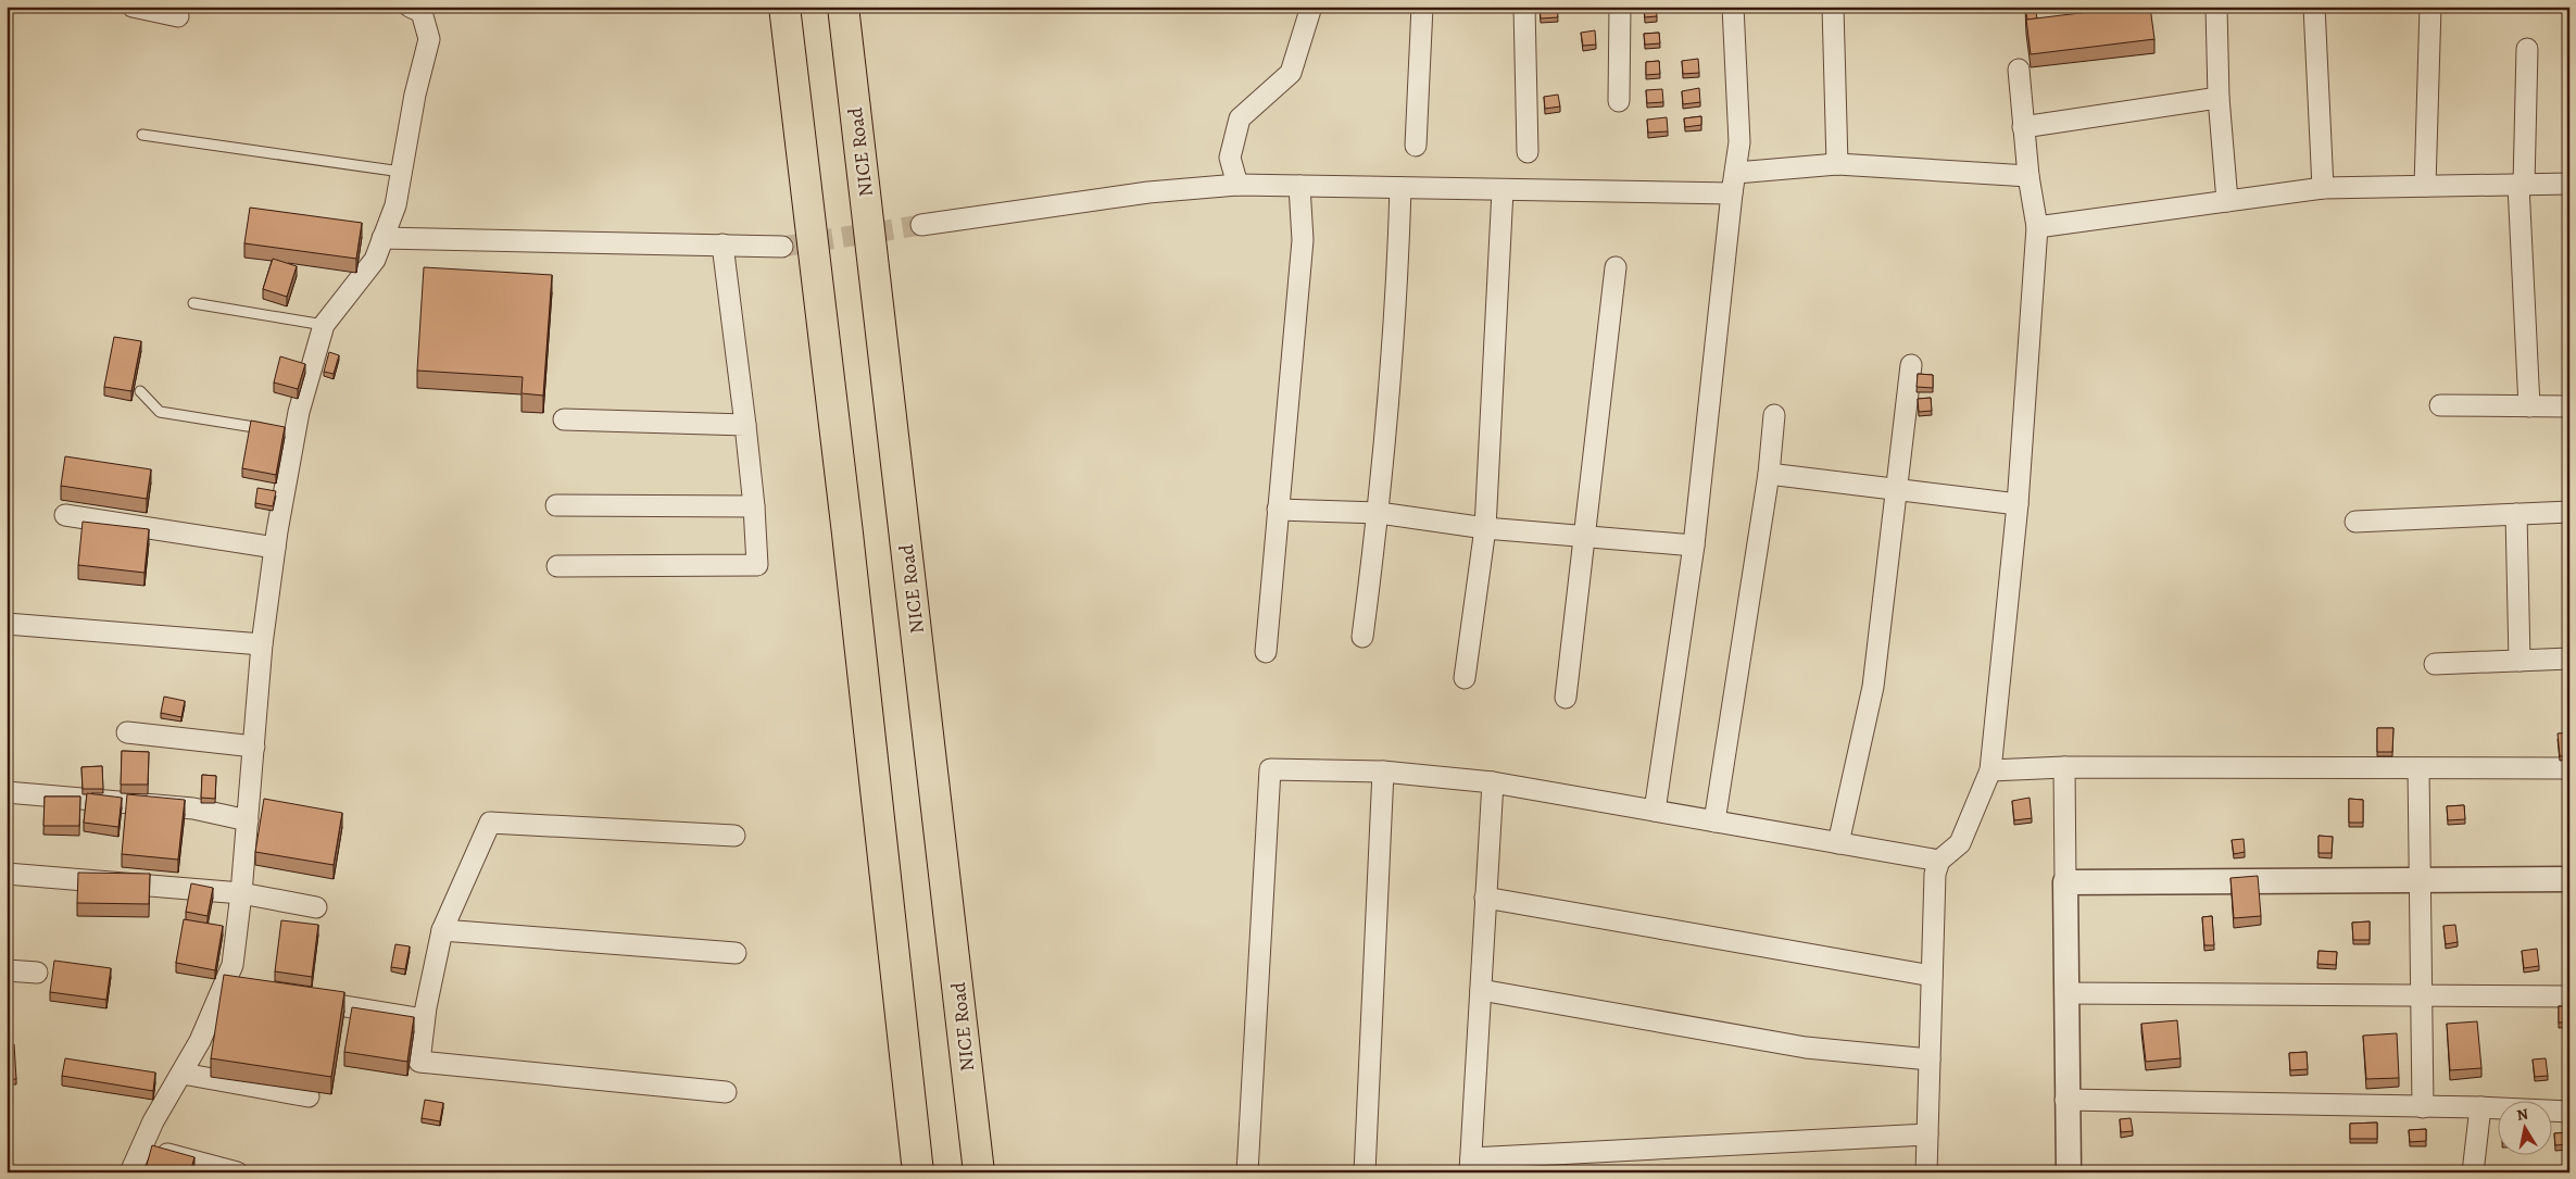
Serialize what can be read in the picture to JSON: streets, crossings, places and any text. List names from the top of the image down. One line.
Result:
{"streets":{"highway":["NICE Road"]},"north":"top"}
